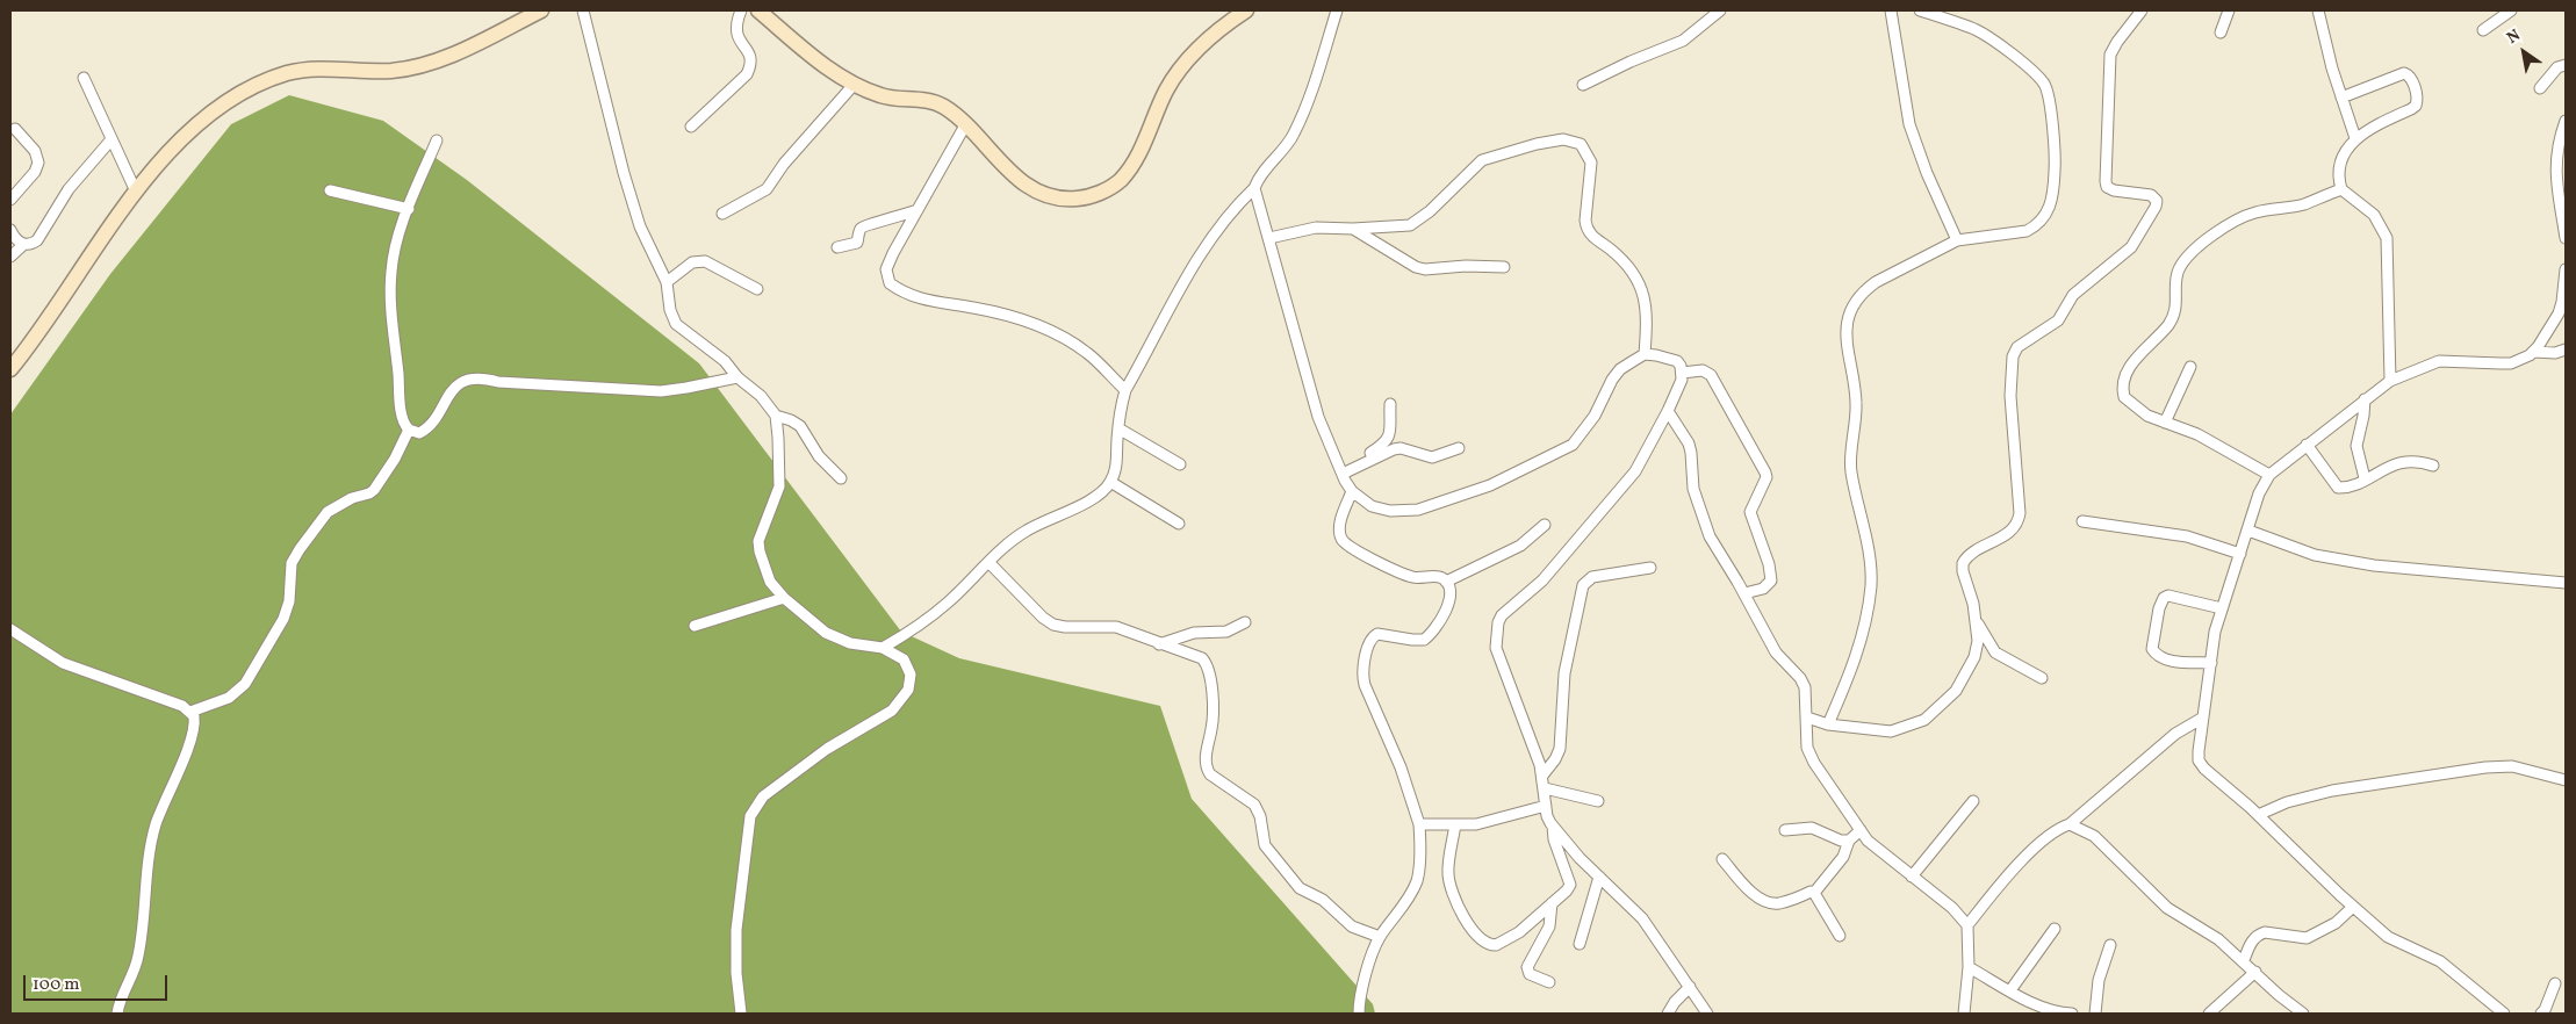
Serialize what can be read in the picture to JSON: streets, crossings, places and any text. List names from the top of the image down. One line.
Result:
{"scale_bar":"100 m","north":"top left"}
